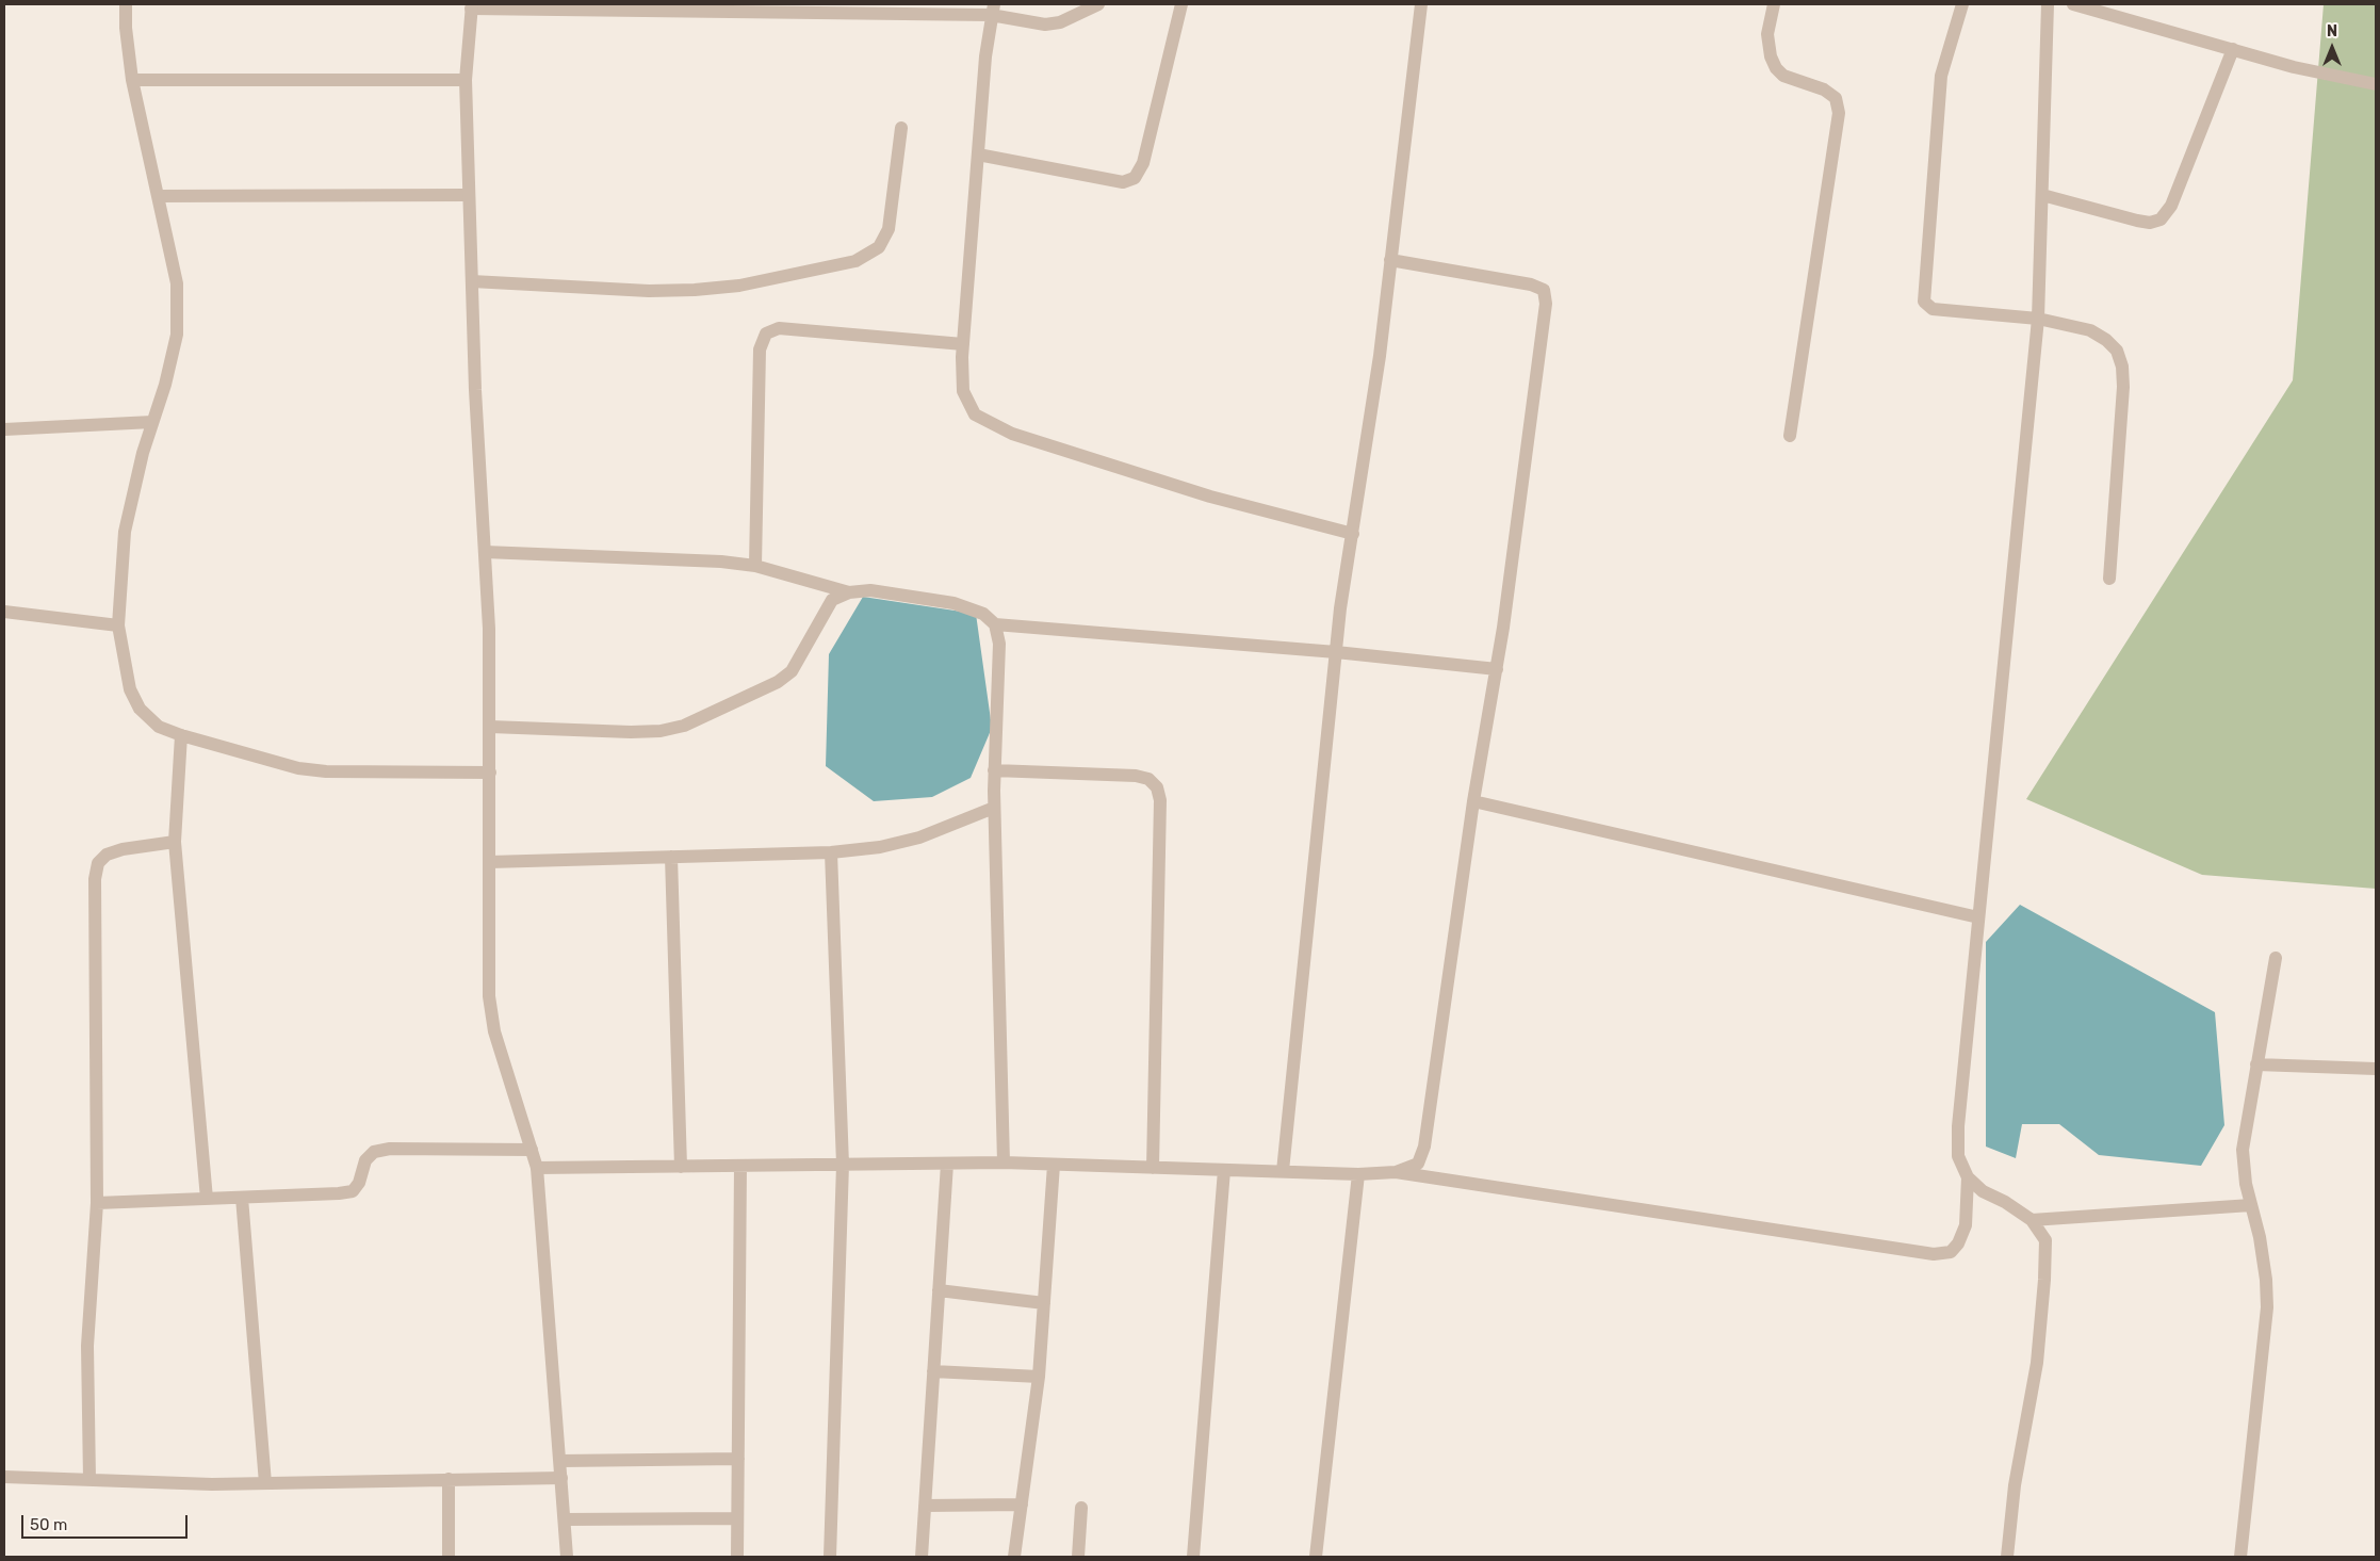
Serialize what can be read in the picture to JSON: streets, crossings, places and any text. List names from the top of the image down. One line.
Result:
{"scale_bar":"50 m","north":"top"}
